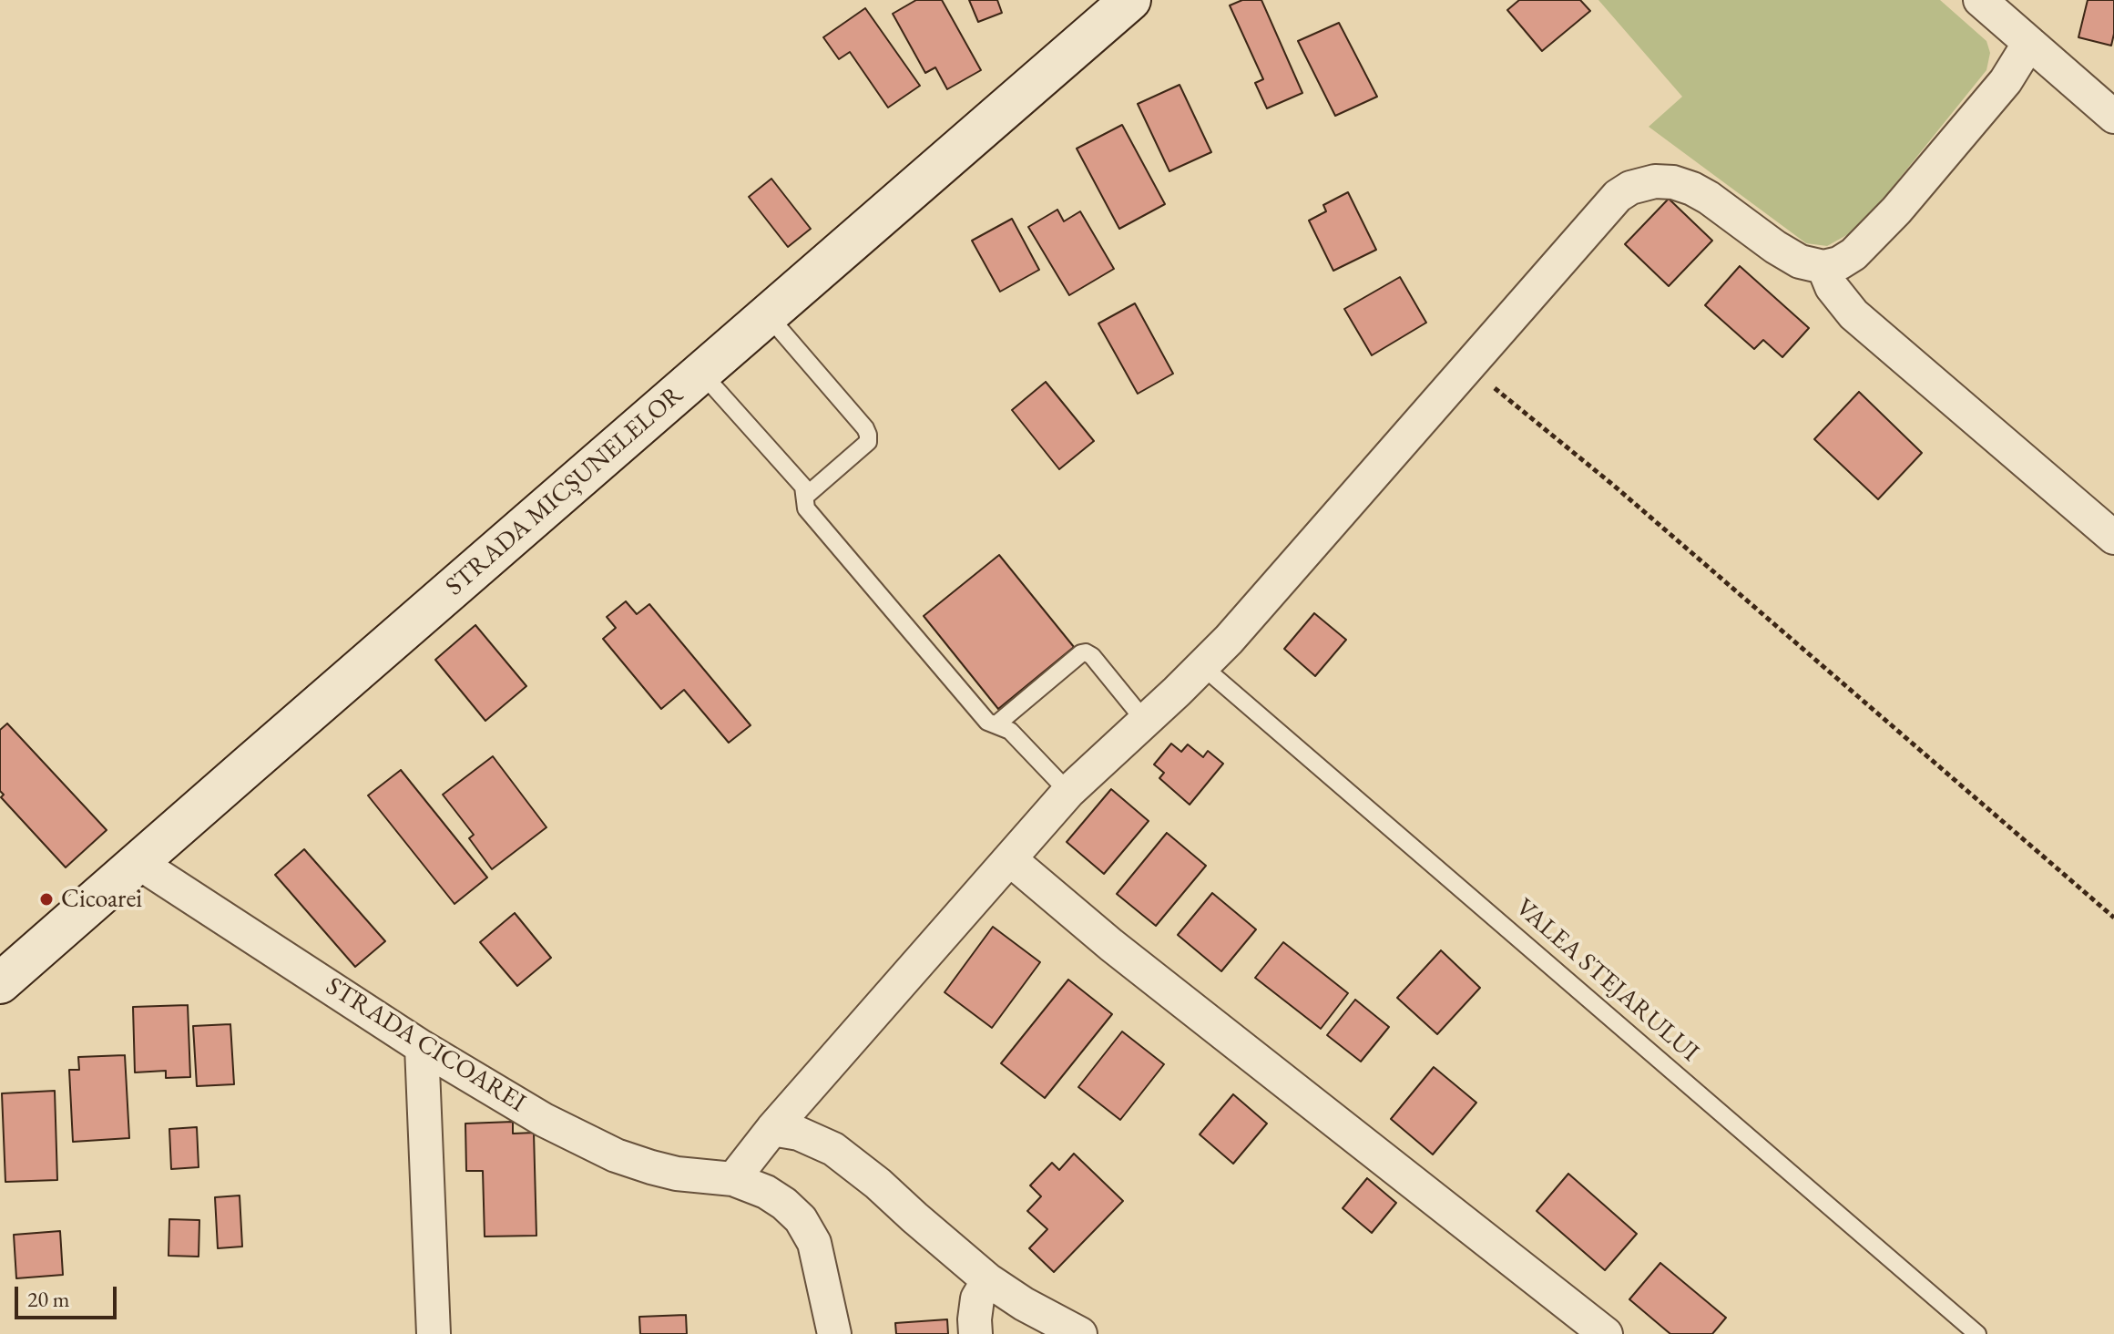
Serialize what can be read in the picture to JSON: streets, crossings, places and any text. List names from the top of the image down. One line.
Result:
{"streets":{"street":["STRADA MICȘUNELELOR","STRADA CICOAREI"],"lane":["VALEA STEJARULUI"]},"crossings":[["STRADA MICȘUNELELOR","STRADA CICOAREI"]],"places":["Cicoarei"],"scale_bar":"20 m"}
